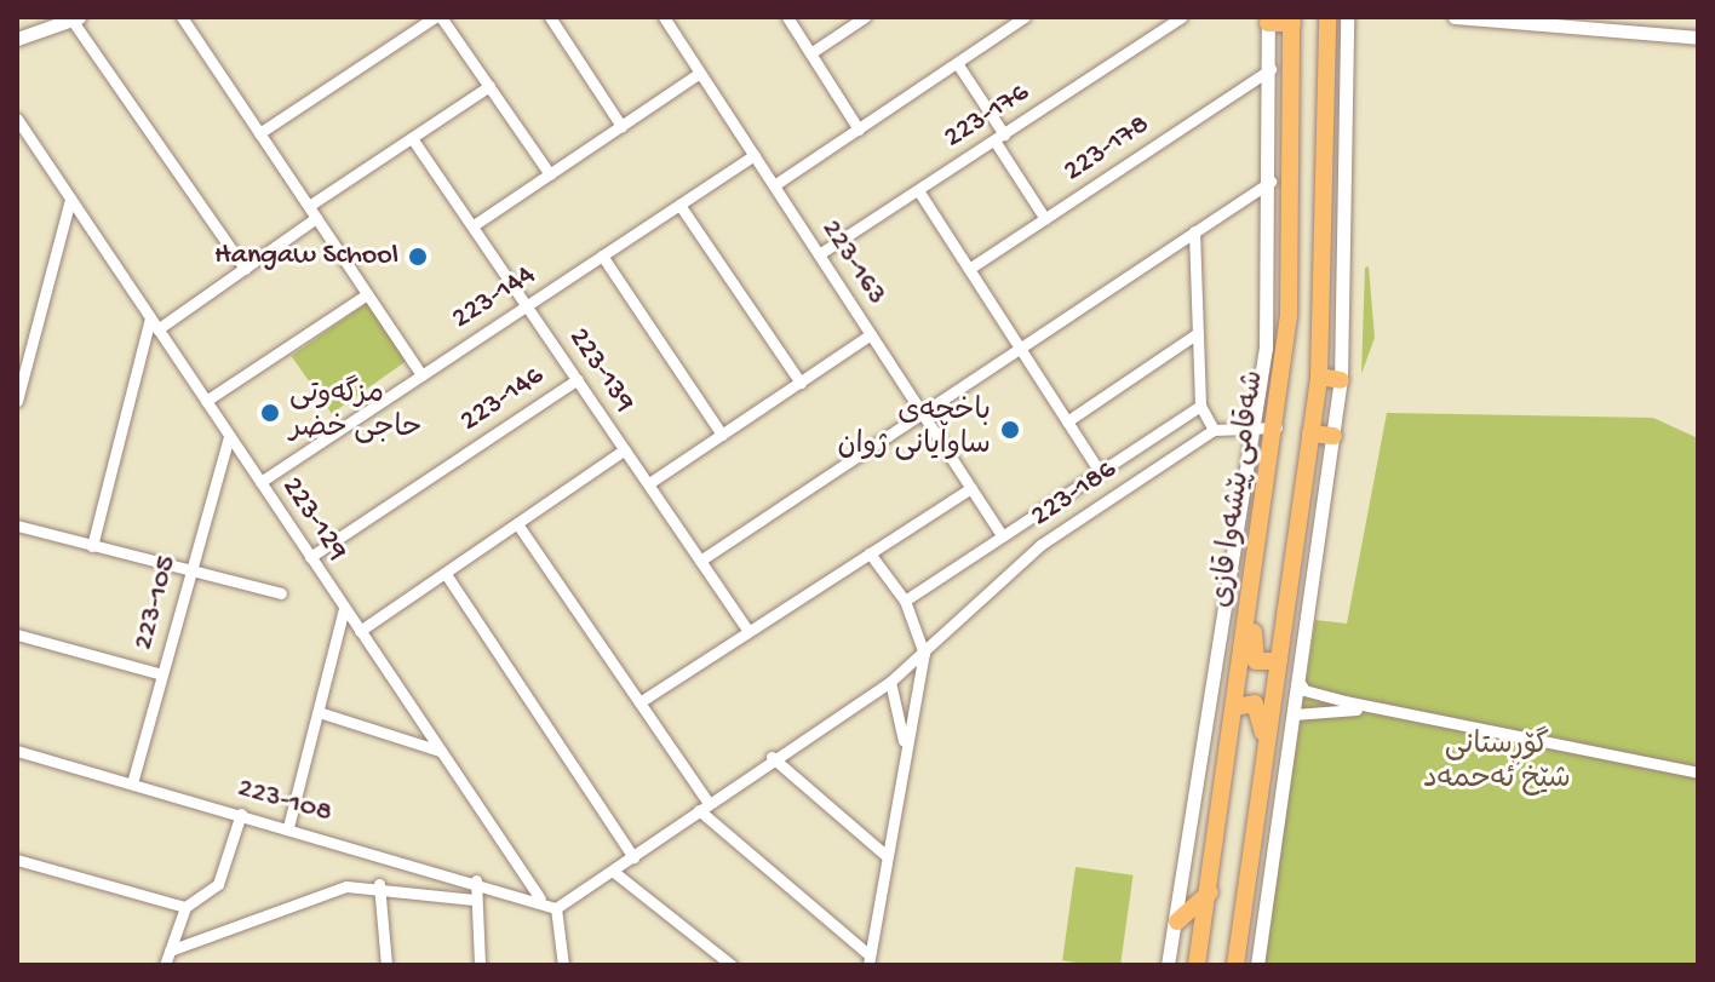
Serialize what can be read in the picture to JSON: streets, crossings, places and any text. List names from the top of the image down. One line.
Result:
{"streets":{"highway":["شەقامی پێشەوا قازی"],"street":["223-176","223-178","223-163","223-144","223-139","223-146","223-186","223-129","223-105","223-108"]},"crossings":[["223-176","223-163"],["223-163","223-144"],["223-144","223-139"],["223-144","223-129"],["223-139","223-146"],["223-146","223-129"],["شەقامی پێشەوا قازی","223-186"],["223-129","223-105"],["223-129","223-108"],["223-105","223-108"]],"parks":["گۆڕستانی شێخ ئەحمەد"],"places":["Hangaw School","مزگه‌وتی حاجی خضر","باخچەی ساوایانی ژوان"]}
